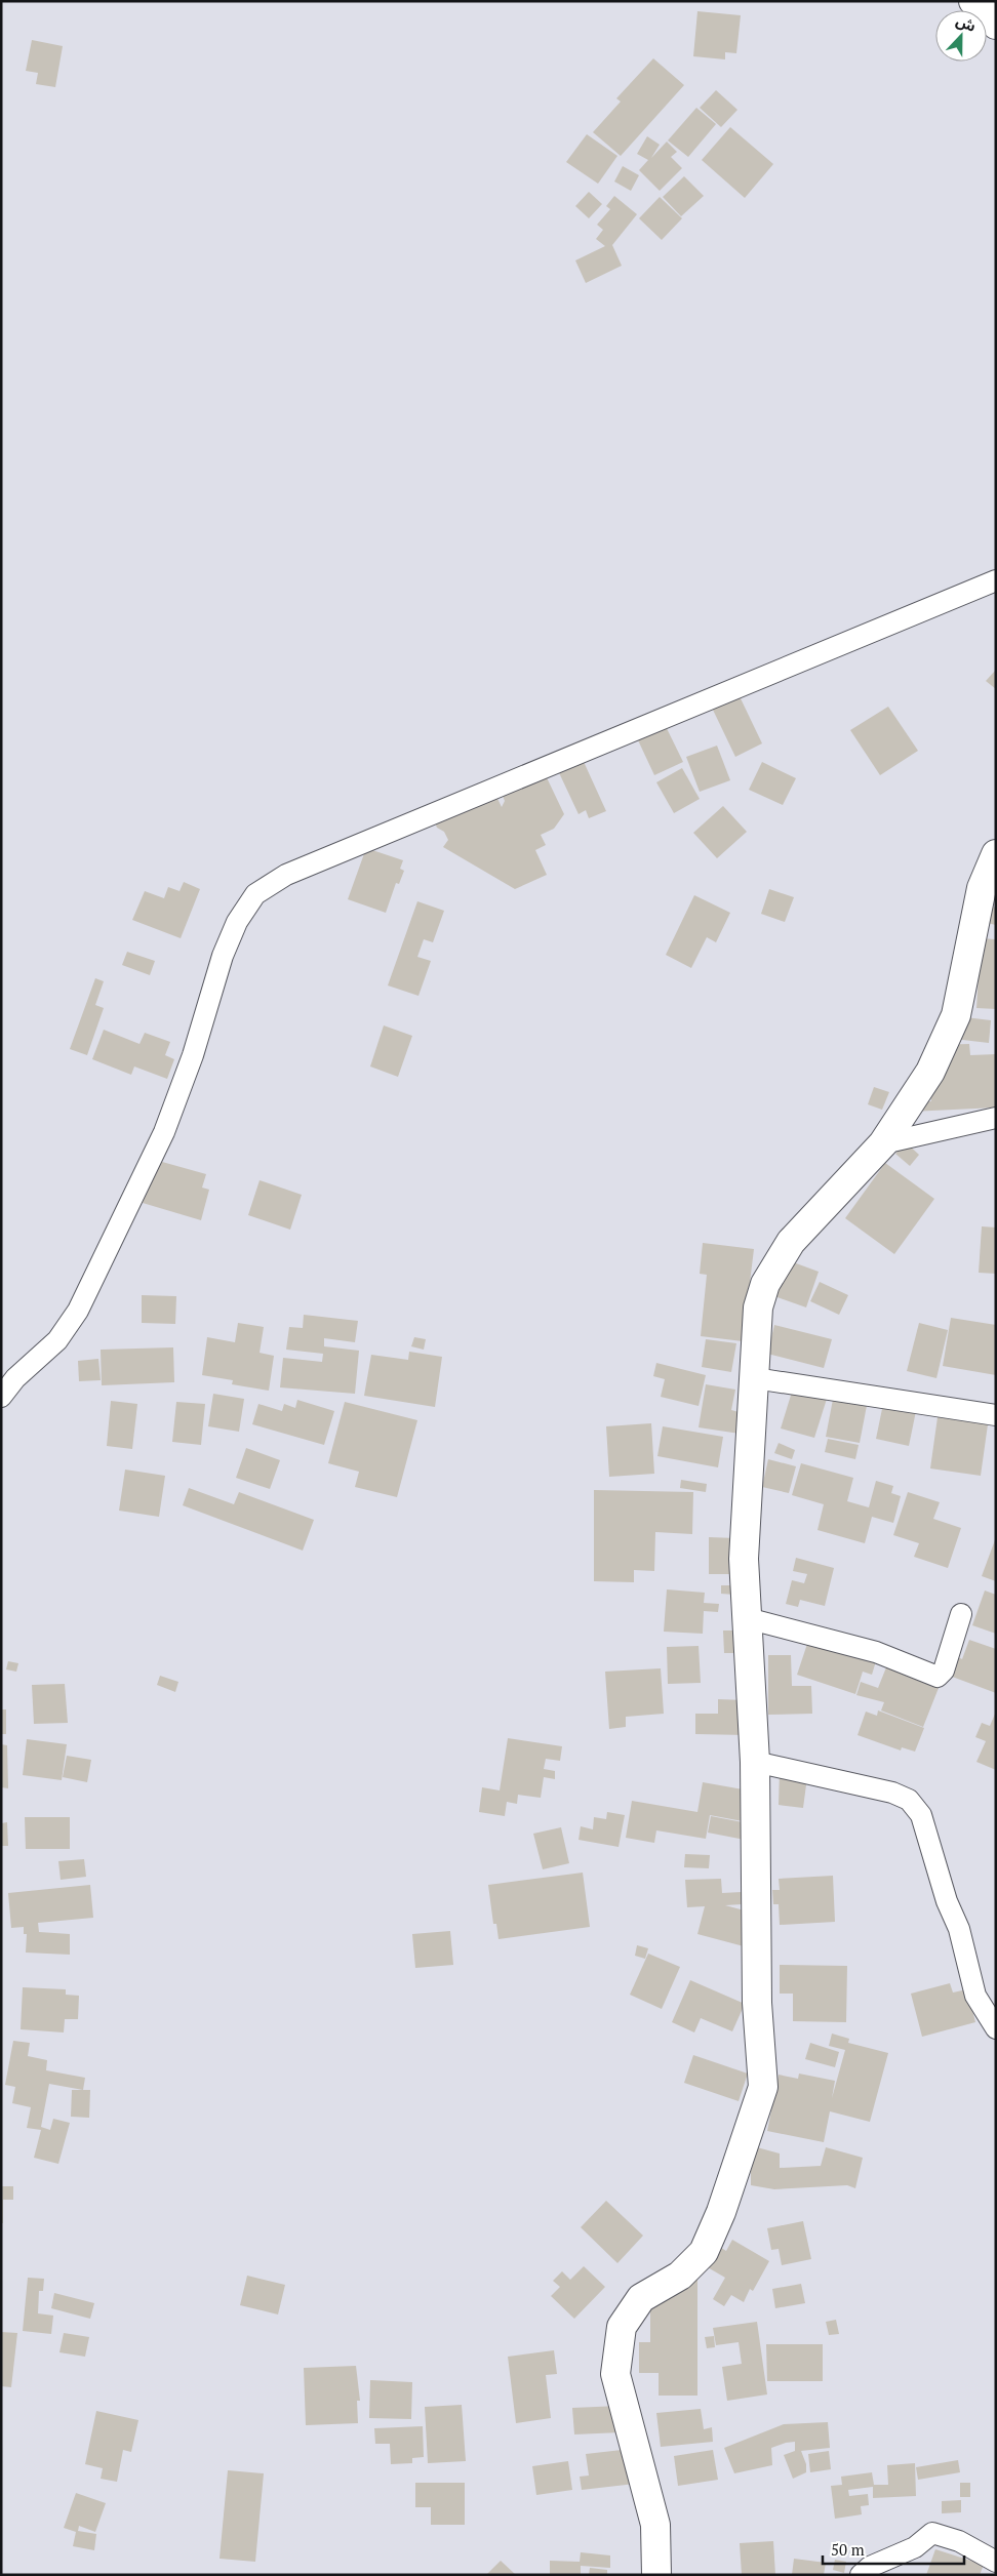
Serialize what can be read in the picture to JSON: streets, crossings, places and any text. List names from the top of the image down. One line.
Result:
{"scale_bar":"50 m","north":"top"}
